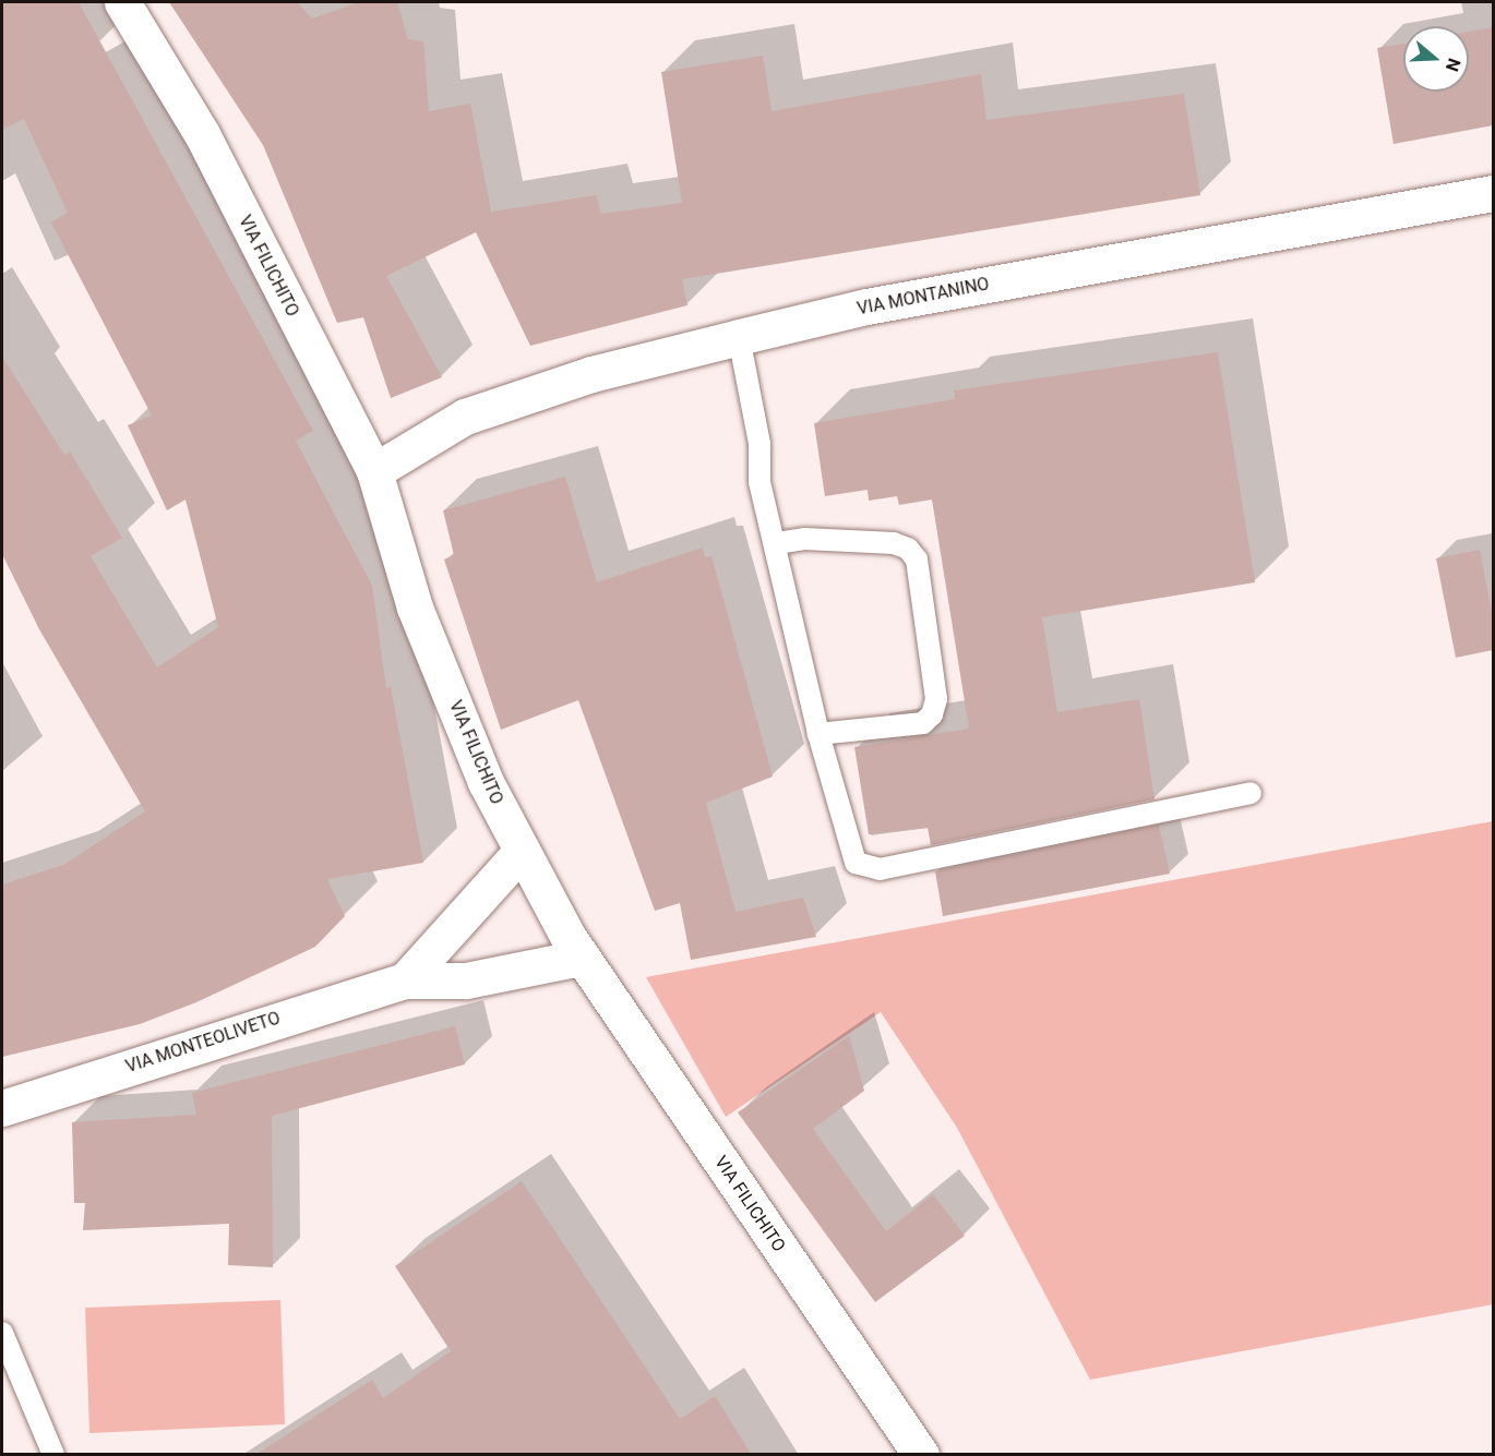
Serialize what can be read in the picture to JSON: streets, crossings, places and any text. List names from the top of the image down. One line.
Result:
{"streets":{"street":["VIA FILICHITO","VIA MONTANINO","VIA MONTEOLIVETO"]},"crossings":[["VIA FILICHITO","VIA MONTANINO"],["VIA FILICHITO","VIA MONTEOLIVETO"]],"north":"right"}
